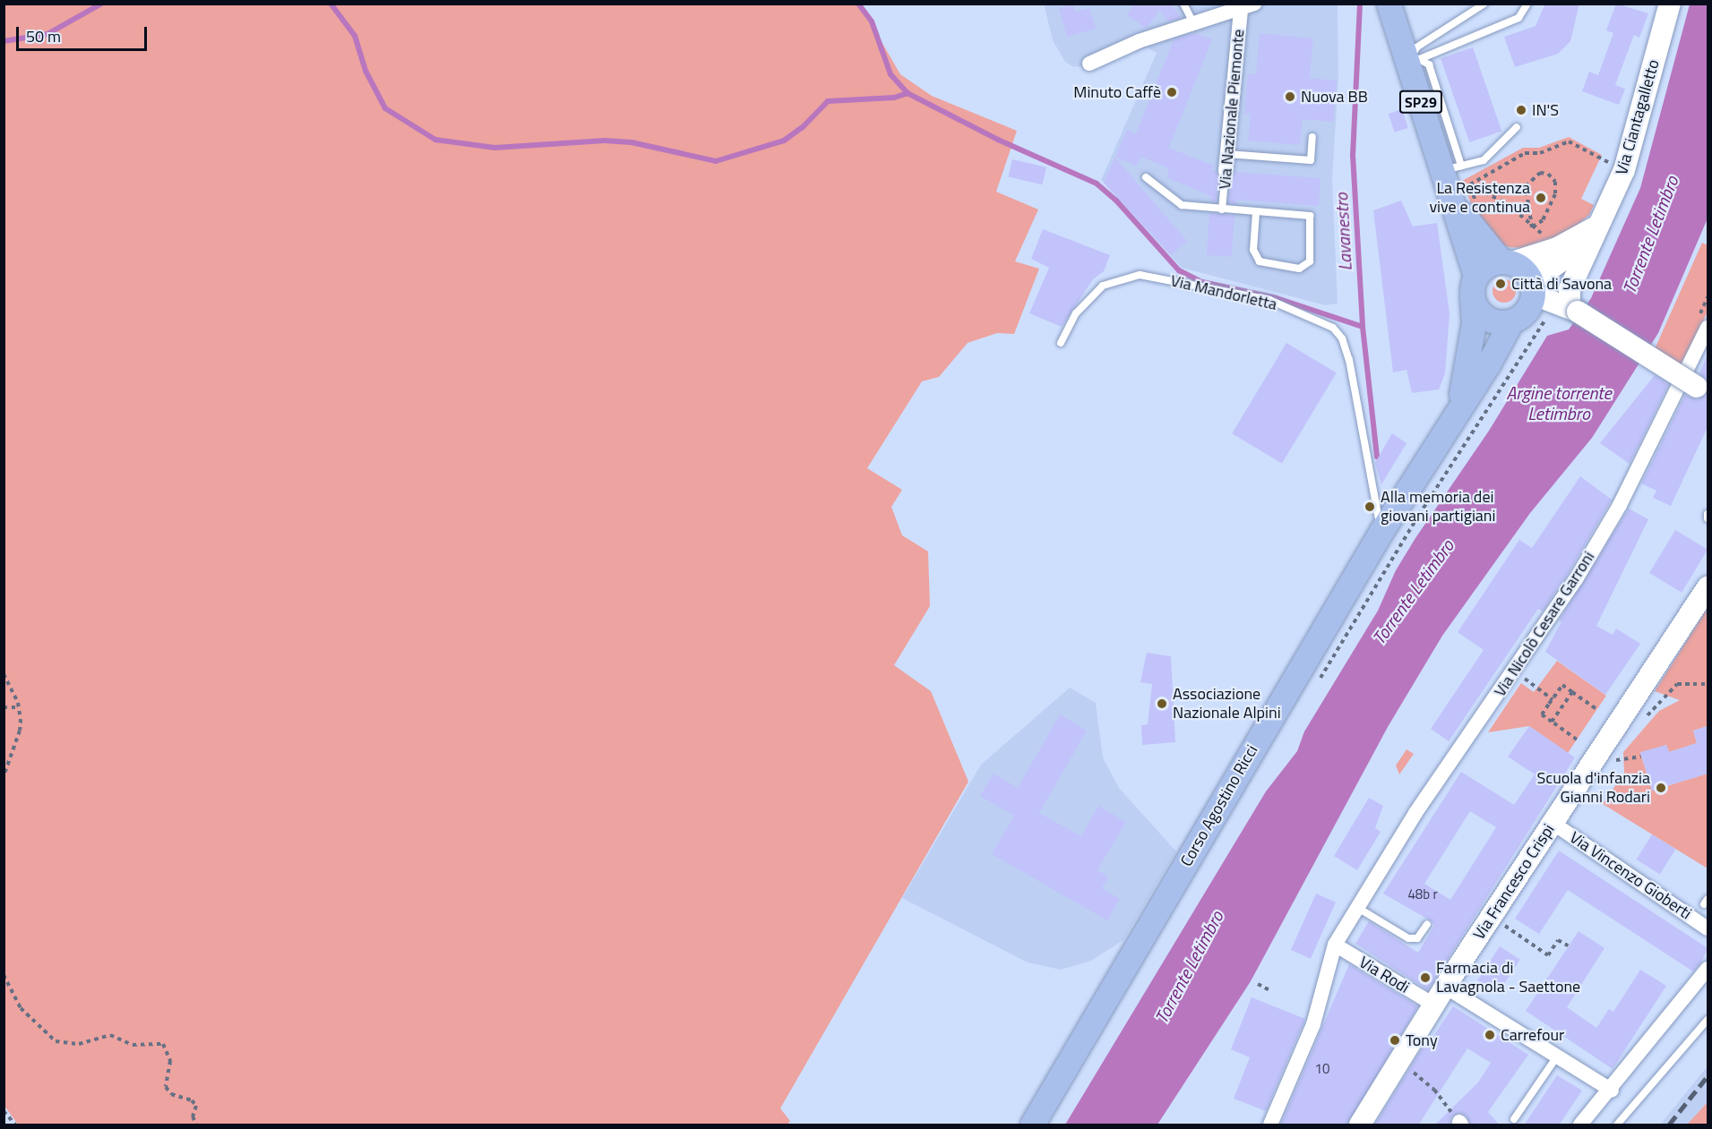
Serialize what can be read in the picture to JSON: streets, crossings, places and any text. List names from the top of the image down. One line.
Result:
{"streets":{"main road":["SP29","Corso Agostino Ricci"],"street":["Via Nazionale Piemonte","Via Ciantagalletto","Via Nicolò Cesare Garroni","Via Vincenzo Gioberti","Via Francesco Crispi","Via Rodi"],"lane":["Via Mandorletta"]},"crossings":[["SP29","Via Ciantagalletto"],["SP29","Corso Agostino Ricci"],["Via Ciantagalletto","Corso Agostino Ricci"],["Via Mandorletta","Corso Agostino Ricci"],["Via Nicolò Cesare Garroni","Via Rodi"],["Via Vincenzo Gioberti","Via Francesco Crispi"],["Via Francesco Crispi","Via Rodi"]],"water":["Lavanestro","Torrente Letimbro","Argine torrente Letimbro"],"places":["Minuto Caffè","Nuova BB","IN'S","La Resistenza vive e continua","Città di Savona","Alla memoria dei giovani partigiani","Associazione Nazionale Alpini","Scuola d'infanzia Gianni Rodari","Farmacia di Lavagnola - Saettone","Carrefour","Tony"],"house_numbers":["48b r","10"],"scale_bar":"50 m"}
